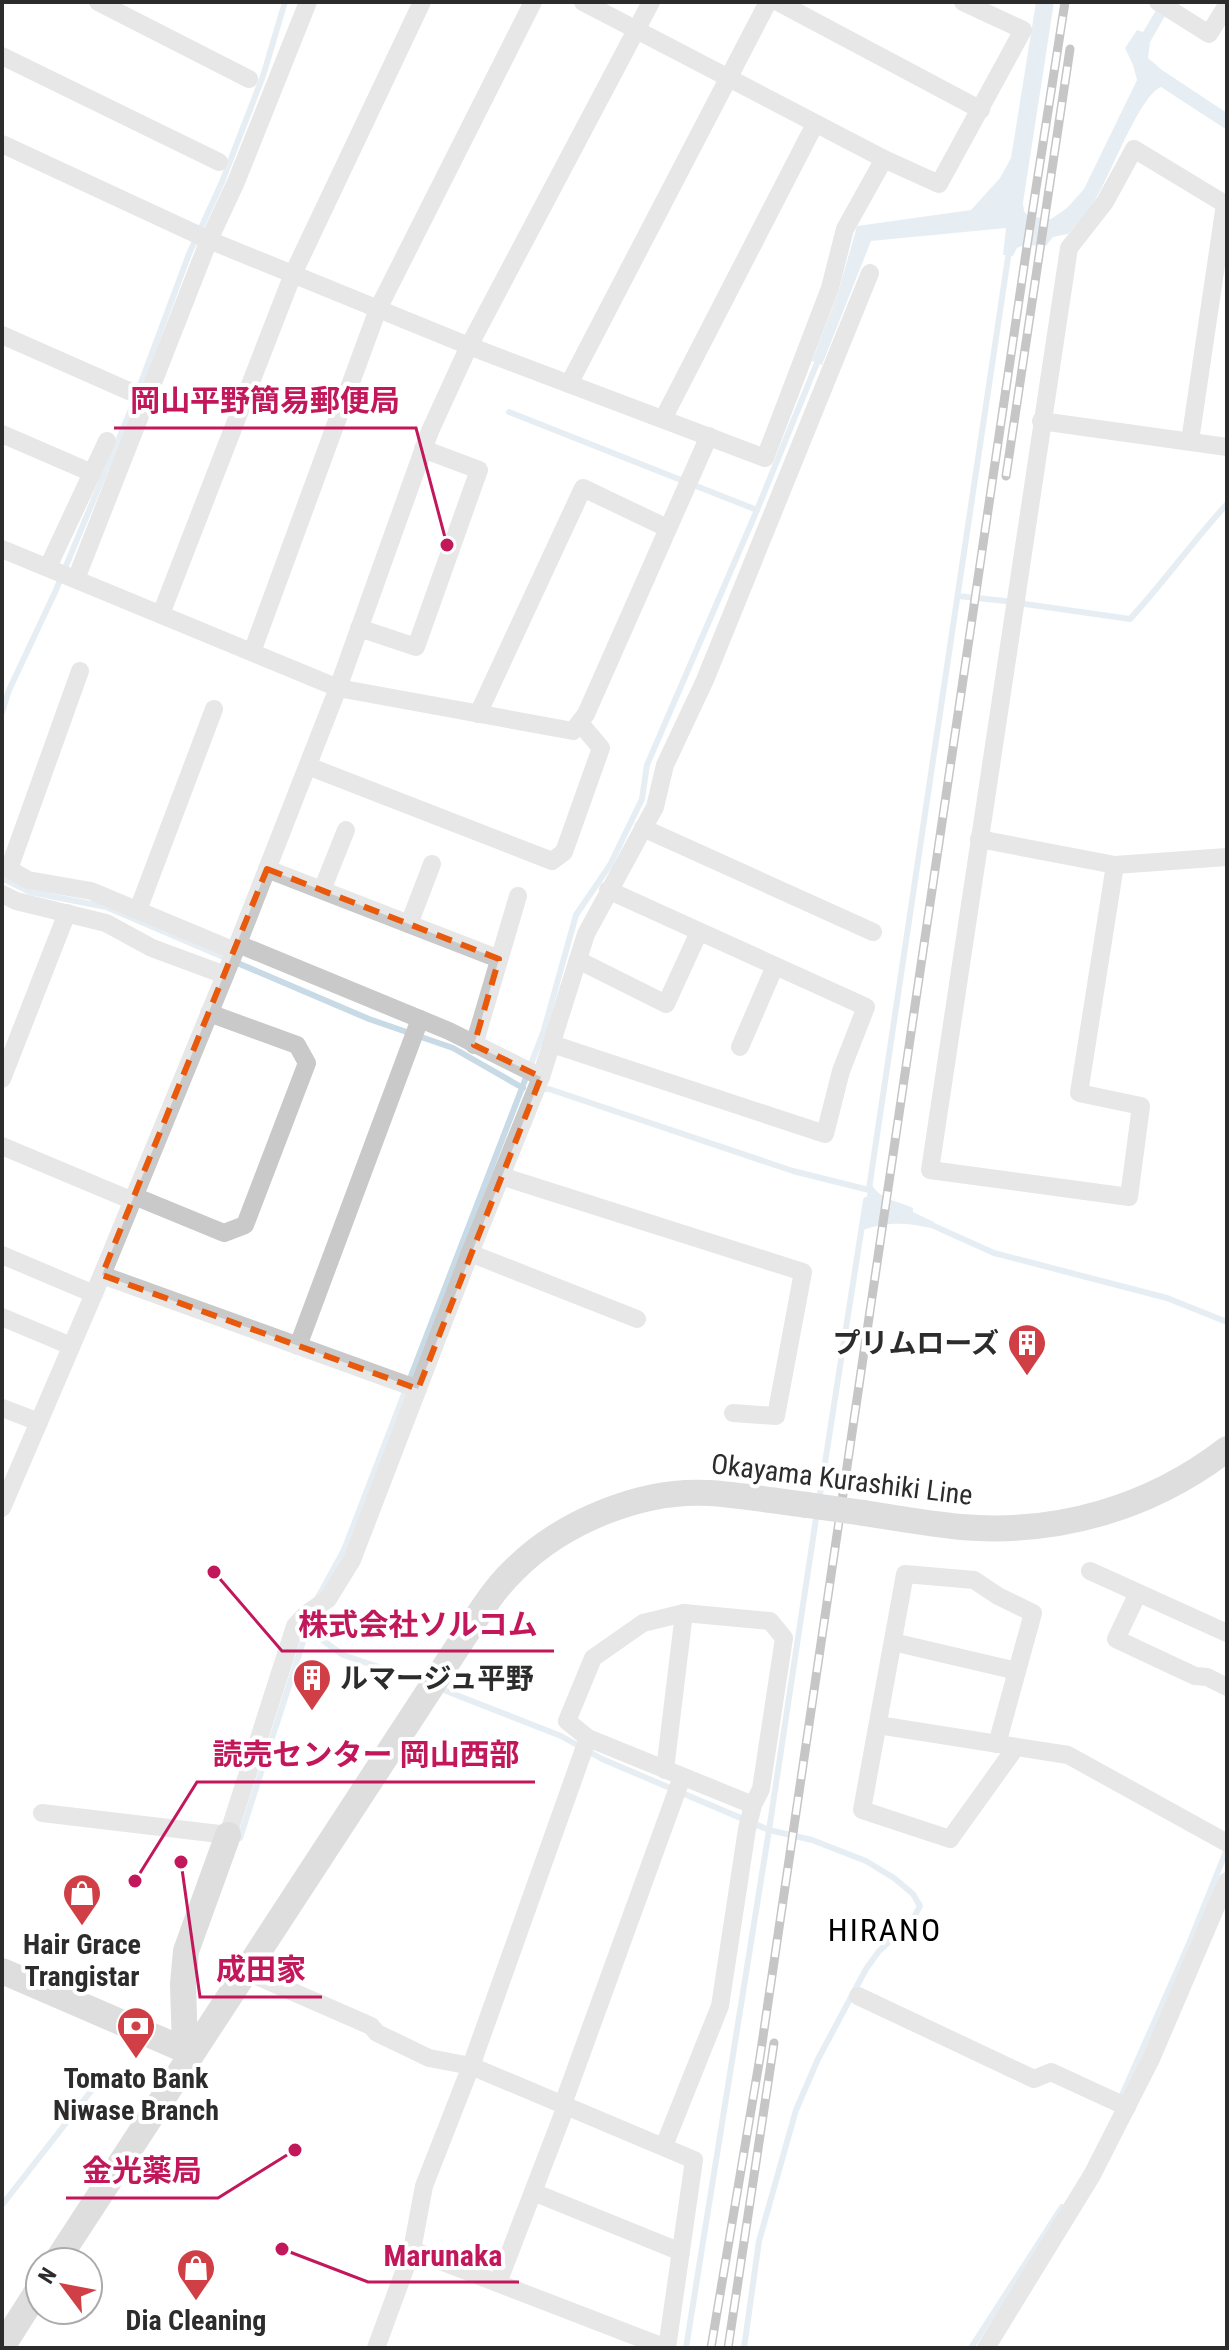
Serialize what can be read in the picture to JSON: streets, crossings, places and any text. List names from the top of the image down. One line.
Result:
{"streets":{"main road":["Okayama Kurashiki Line"]},"districts":["HIRANO"],"places":{"other":["岡山平野簡易郵便局","株式会社ソルコム","成田家","読売センター 岡山西部","金光薬局","Marunaka"],"building":["プリムローズ","ルマージュ平野"],"shop":["Hair Grace Trangistar","Dia Cleaning"],"bank":["Tomato Bank Niwase Branch"]},"north":"top left"}
